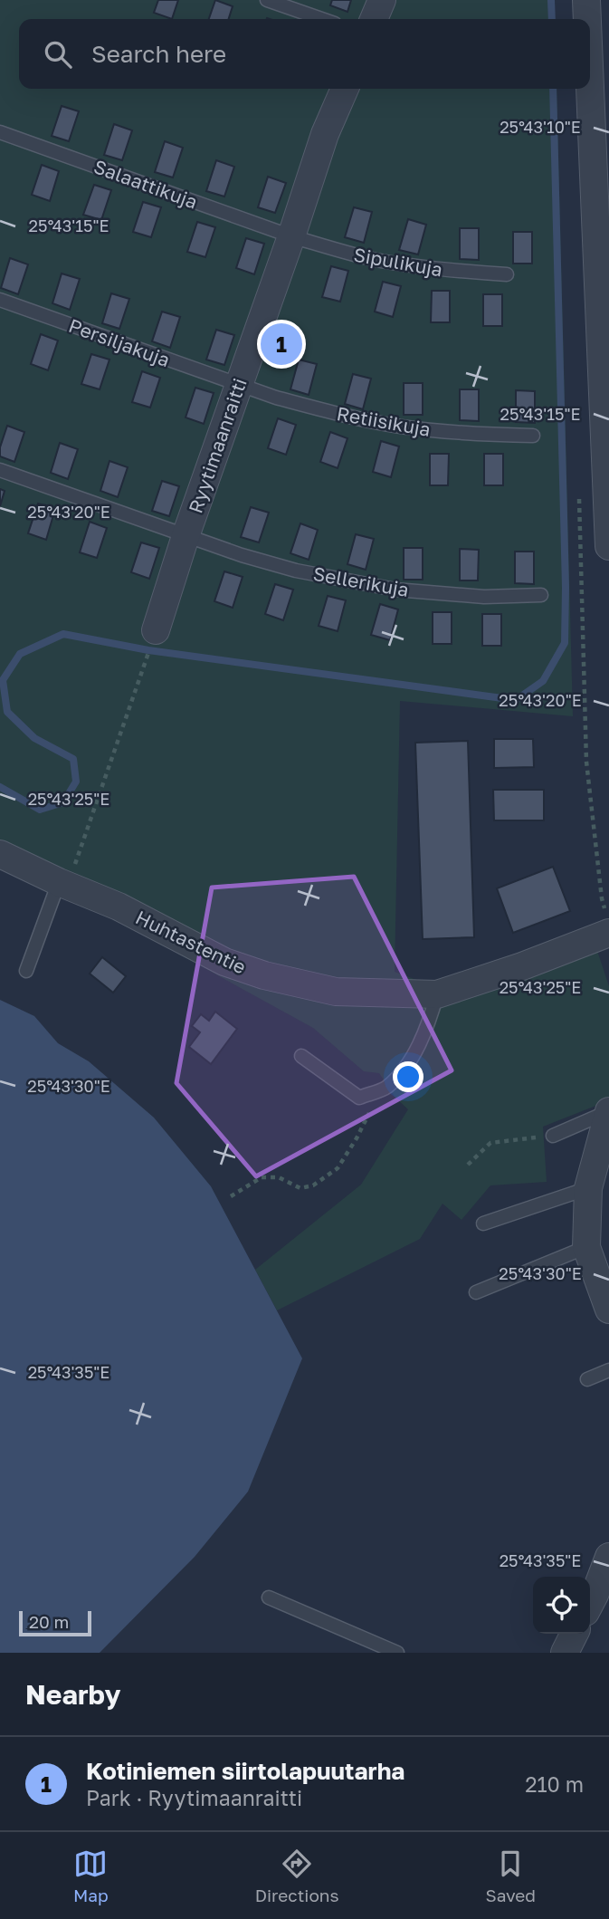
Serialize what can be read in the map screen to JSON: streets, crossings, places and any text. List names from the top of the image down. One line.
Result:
{"streets":{"street":["Ryytimaanraitti","Huhtastentie"],"lane":["Salaattikuja","Sipulikuja","Persiljakuja","Retiisikuja","Sellerikuja"]},"crossings":[["Salaattikuja","Sipulikuja"],["Salaattikuja","Ryytimaanraitti"],["Sipulikuja","Ryytimaanraitti"],["Persiljakuja","Retiisikuja"],["Persiljakuja","Ryytimaanraitti"],["Retiisikuja","Ryytimaanraitti"],["Ryytimaanraitti","Sellerikuja"]],"scale_bar":"20 m","page":{"search":"Search here","pins":"1","scale":"20 m","heading":"Nearby","list":[{"mark":"1","name":"Kotiniemen siirtolapuutarha","note":"Park · Ryytimaanraitti","value":"210 m"}],"nav":["Map","Directions","Saved"]},"coordinates":["25°43'10\"E","25°43'15\"E","25°43'20\"E","25°43'25\"E","25°43'30\"E","25°43'35\"E"]}
